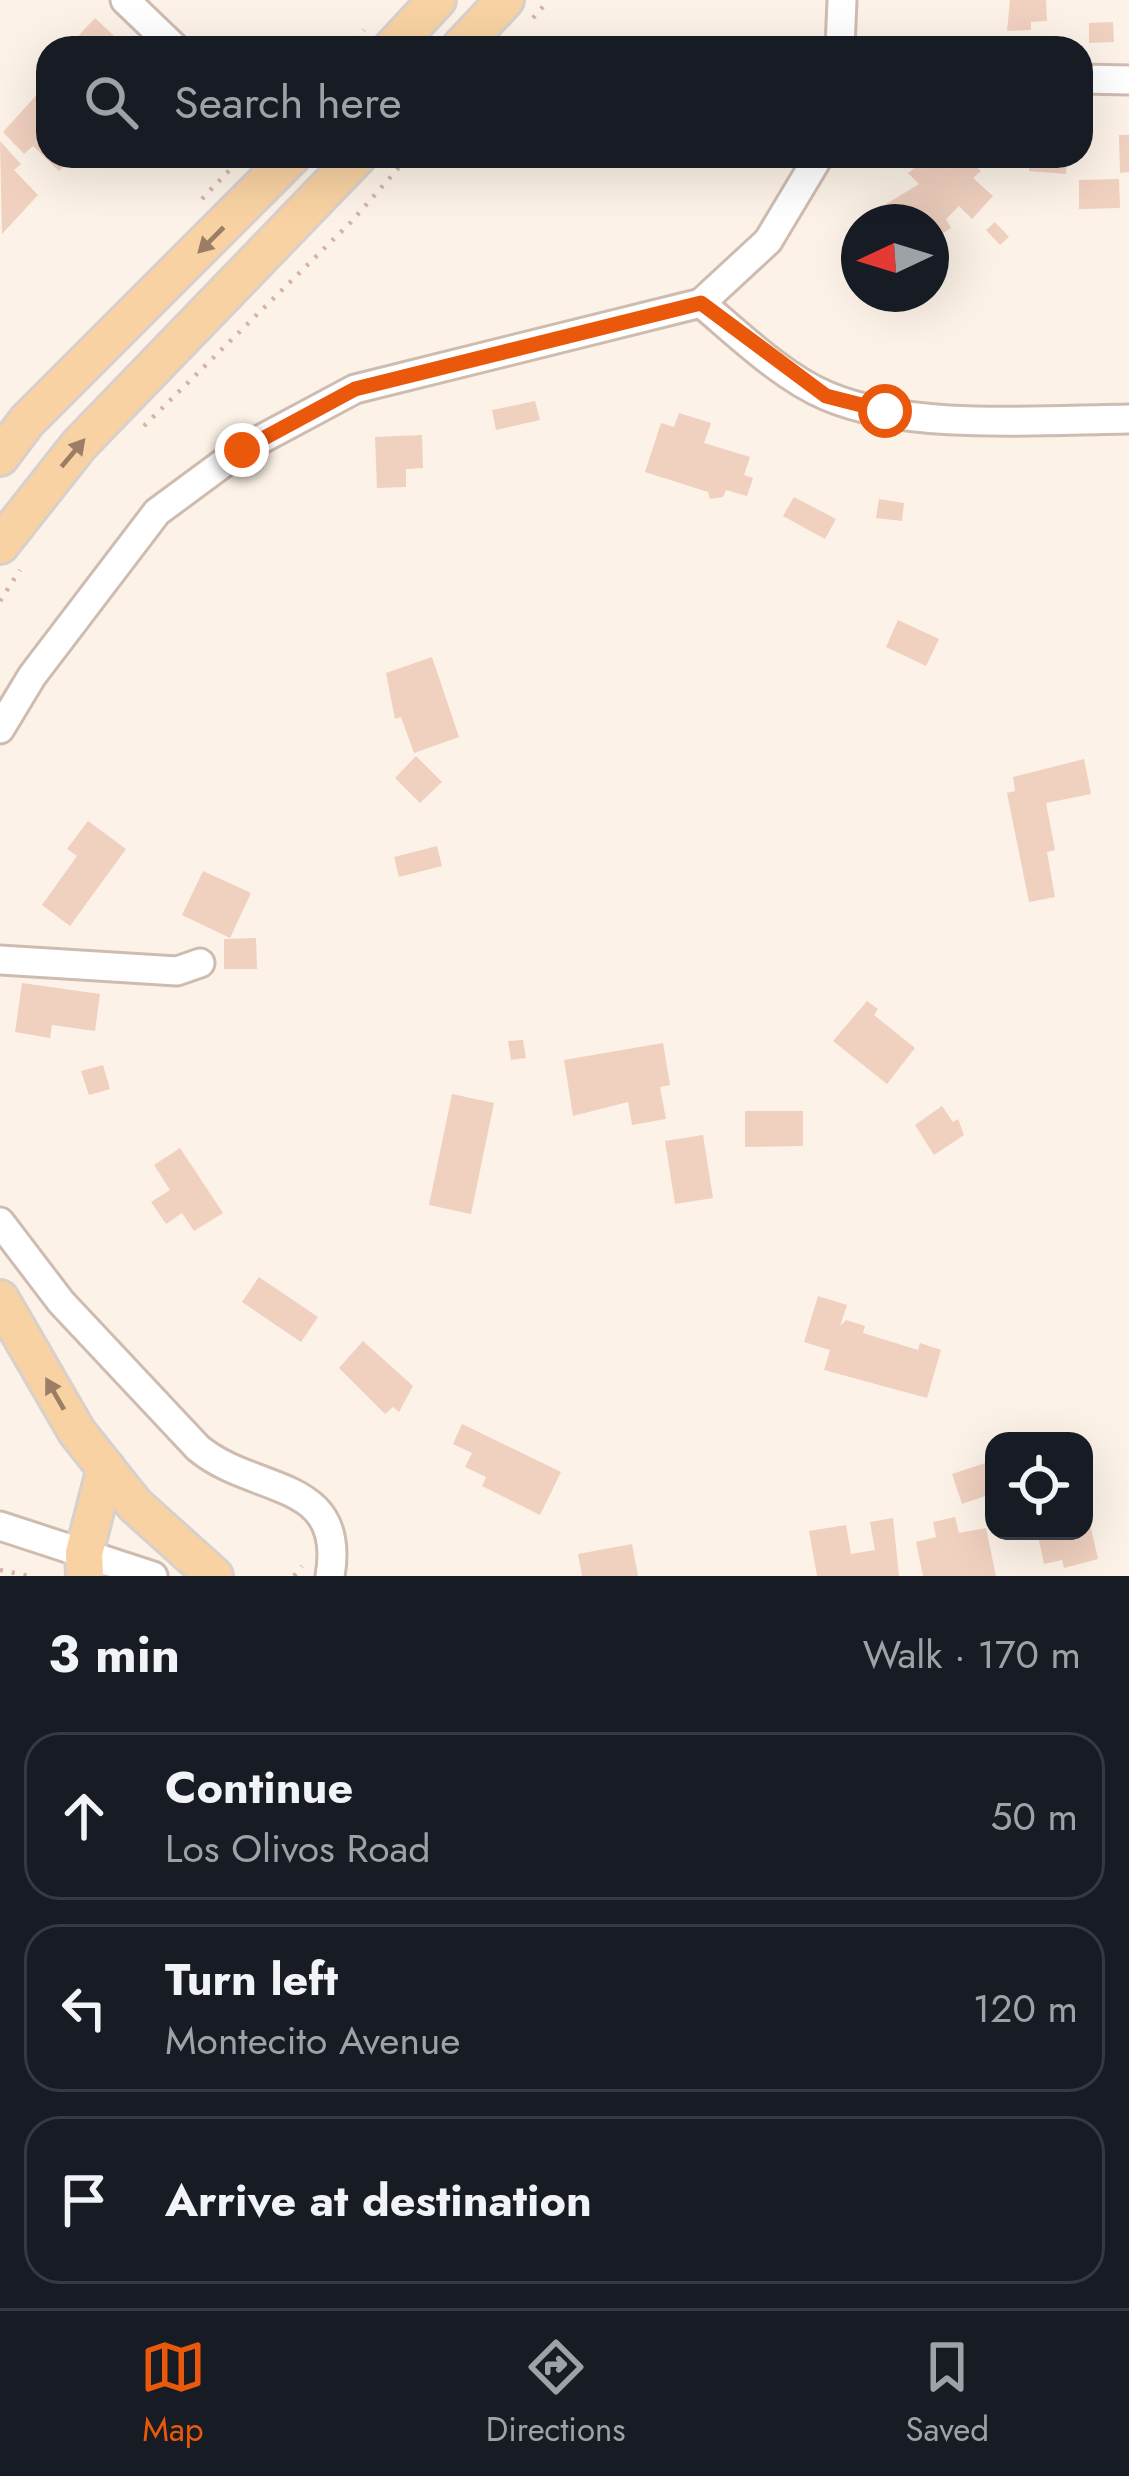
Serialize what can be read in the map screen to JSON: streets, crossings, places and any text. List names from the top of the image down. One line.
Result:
{"north":"left","page":{"search":"Search here","heading":["3 min","Walk · 170 m"],"list":[["Continue","Los Olivos Road","50 m"],["Turn left","Montecito Avenue","120 m"],"Arrive at destination"],"nav":["Map","Directions","Saved"]}}
